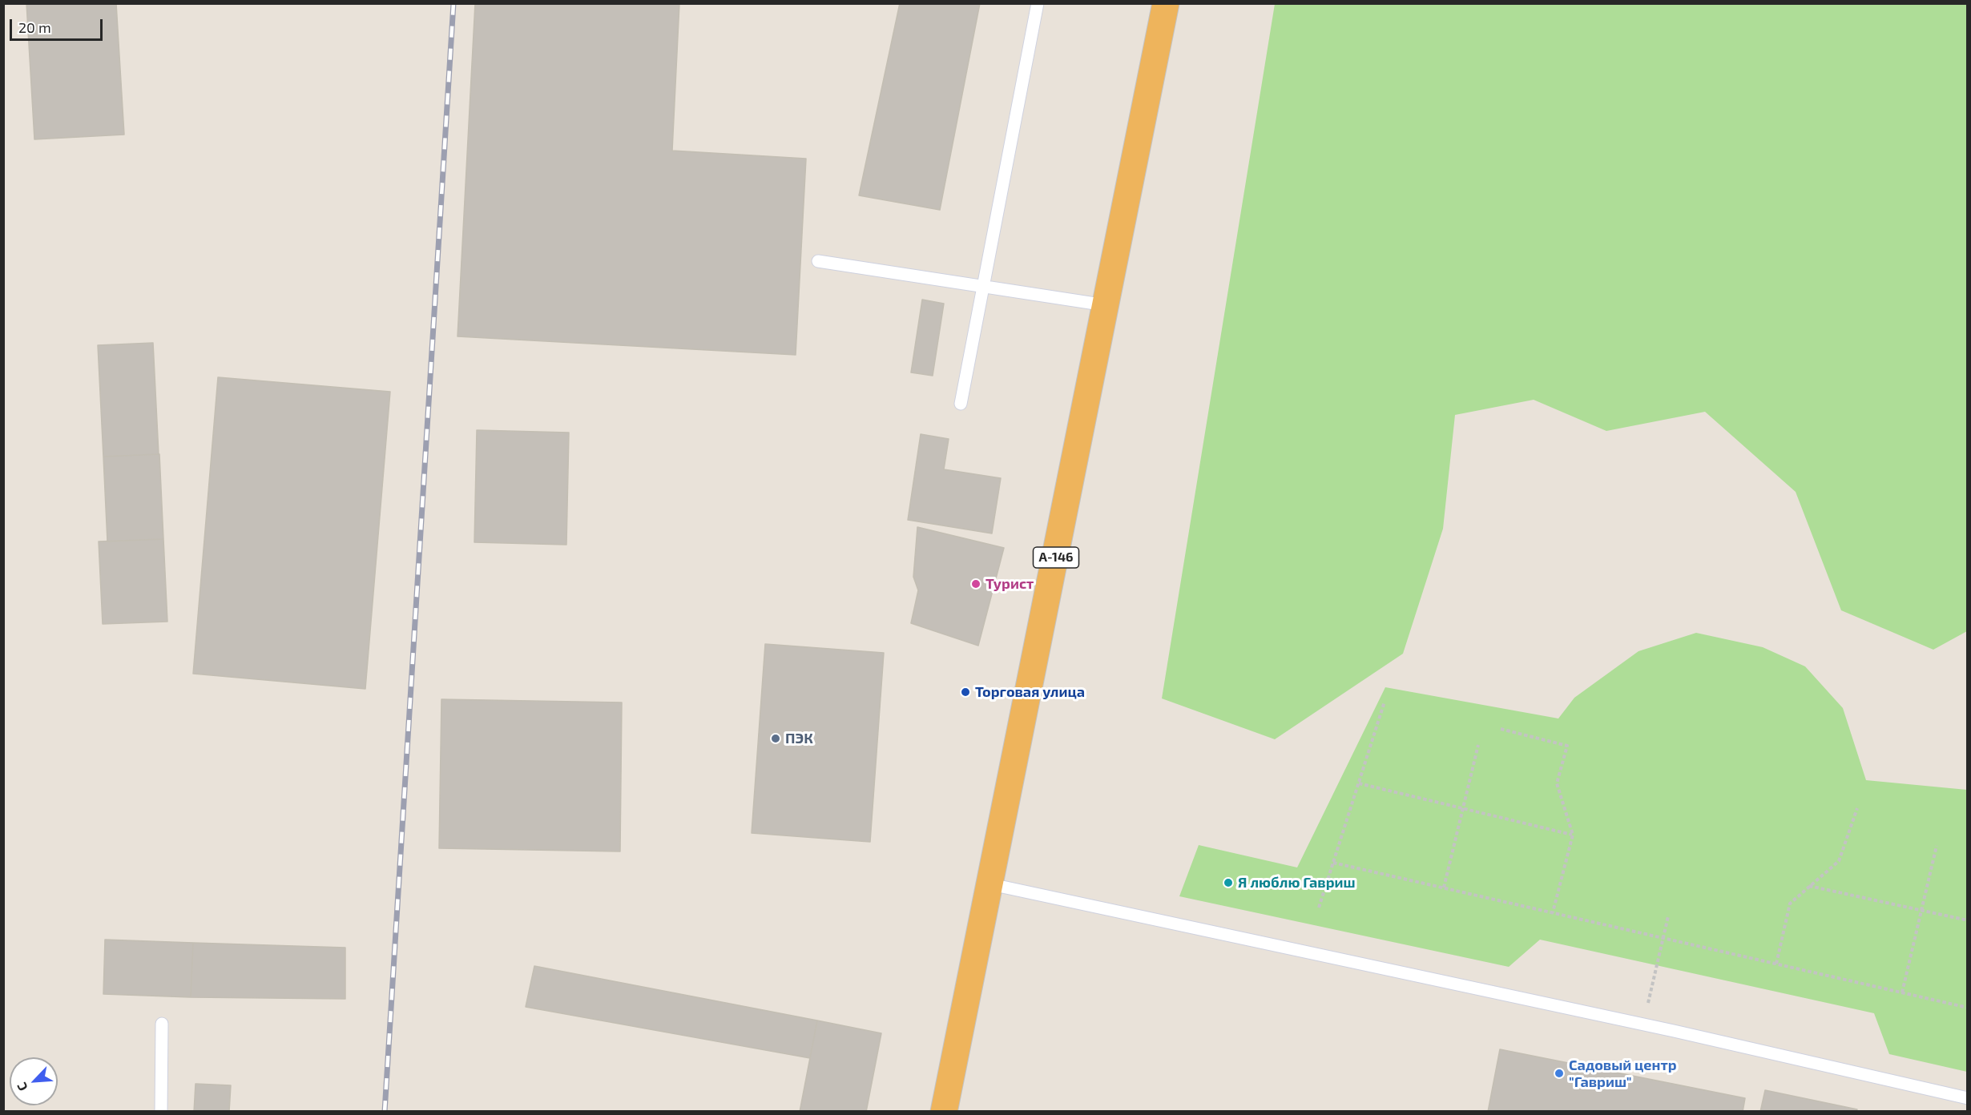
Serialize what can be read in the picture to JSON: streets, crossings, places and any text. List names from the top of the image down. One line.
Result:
{"streets":{"highway":["А-146"]},"places":["Турист","Торговая улица","ПЭК","Я люблю Гавриш","Садовый центр \"Гавриш\""],"scale_bar":"20 m","north":"bottom left"}
